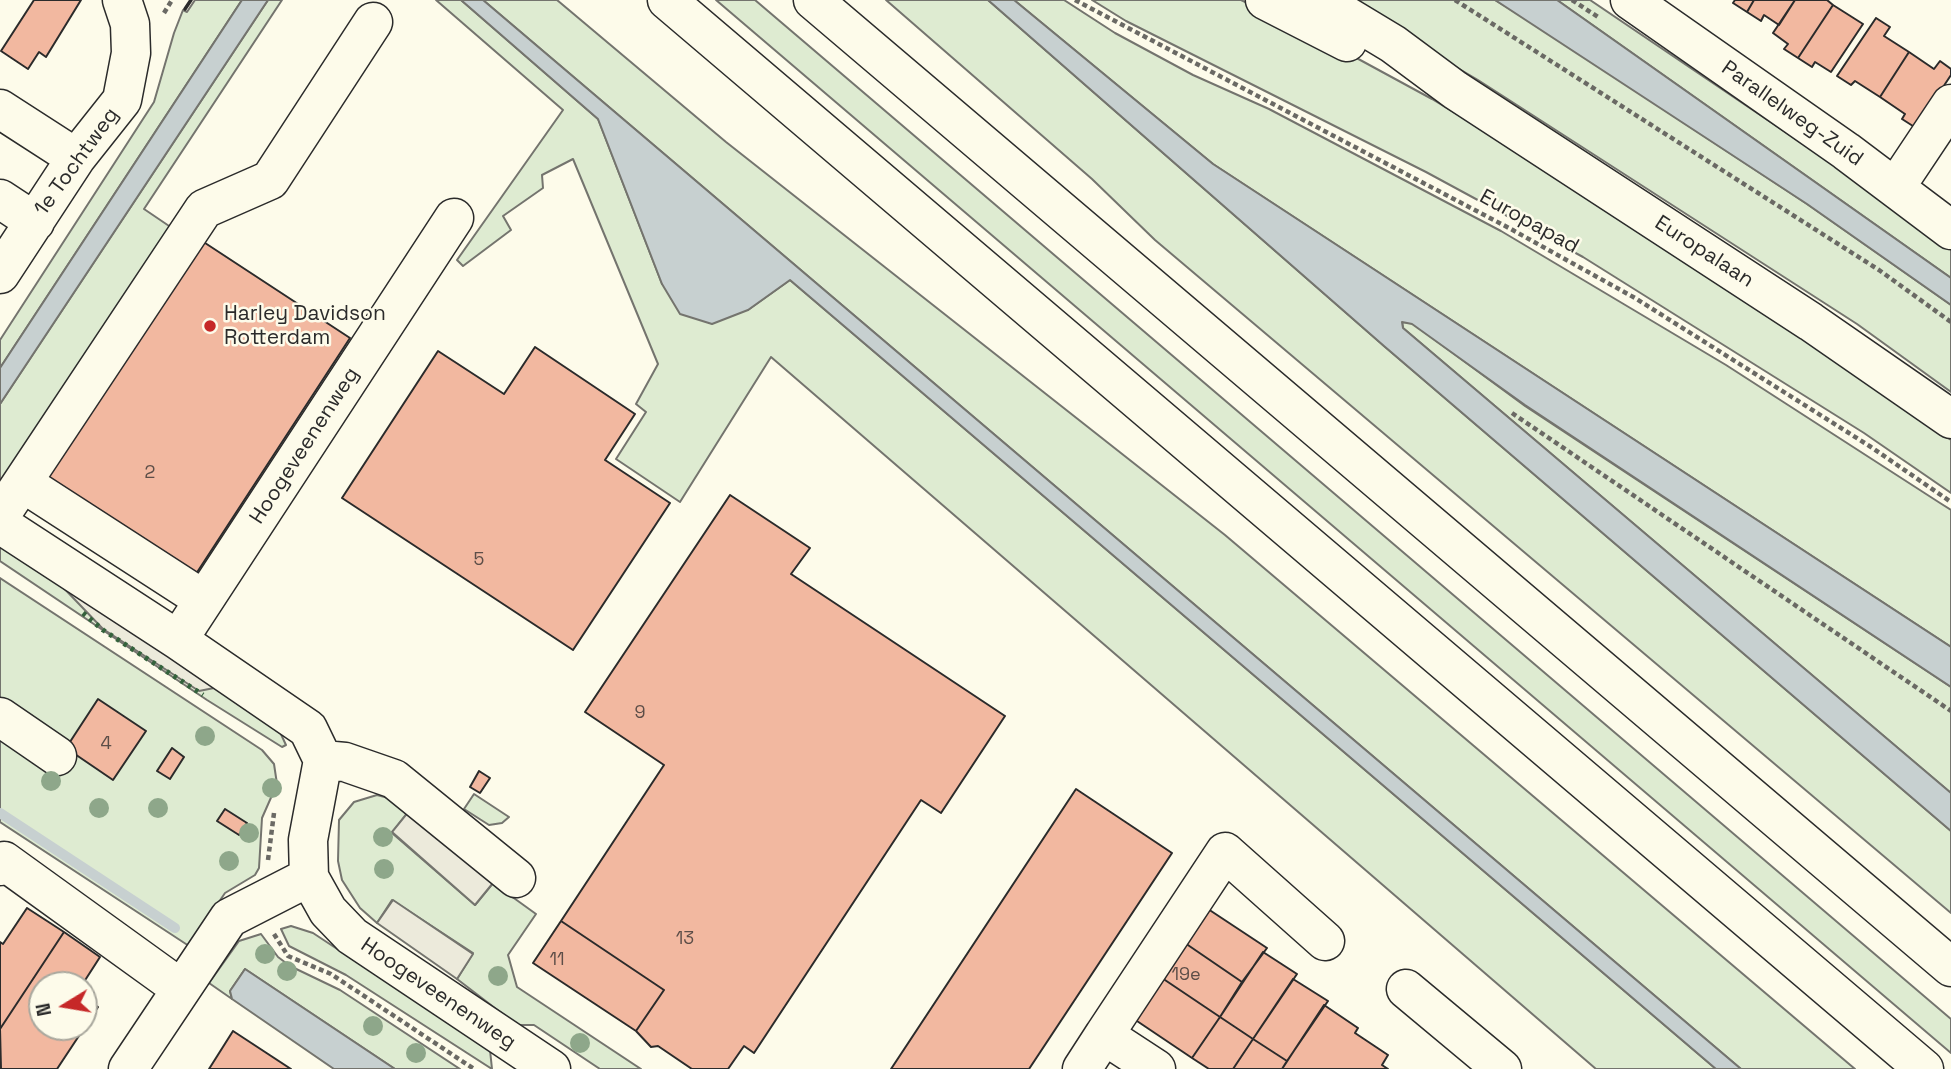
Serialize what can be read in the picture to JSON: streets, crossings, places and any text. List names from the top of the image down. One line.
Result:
{"streets":{"main road":["Parallelweg-Zuid","1e Tochtweg","Europalaan","Hoogeveenenweg"],"path":["Europapad"]},"places":["Harley Davidson Rotterdam"],"house_numbers":["2","5","9","4","13","11","19e"],"north":"left"}
